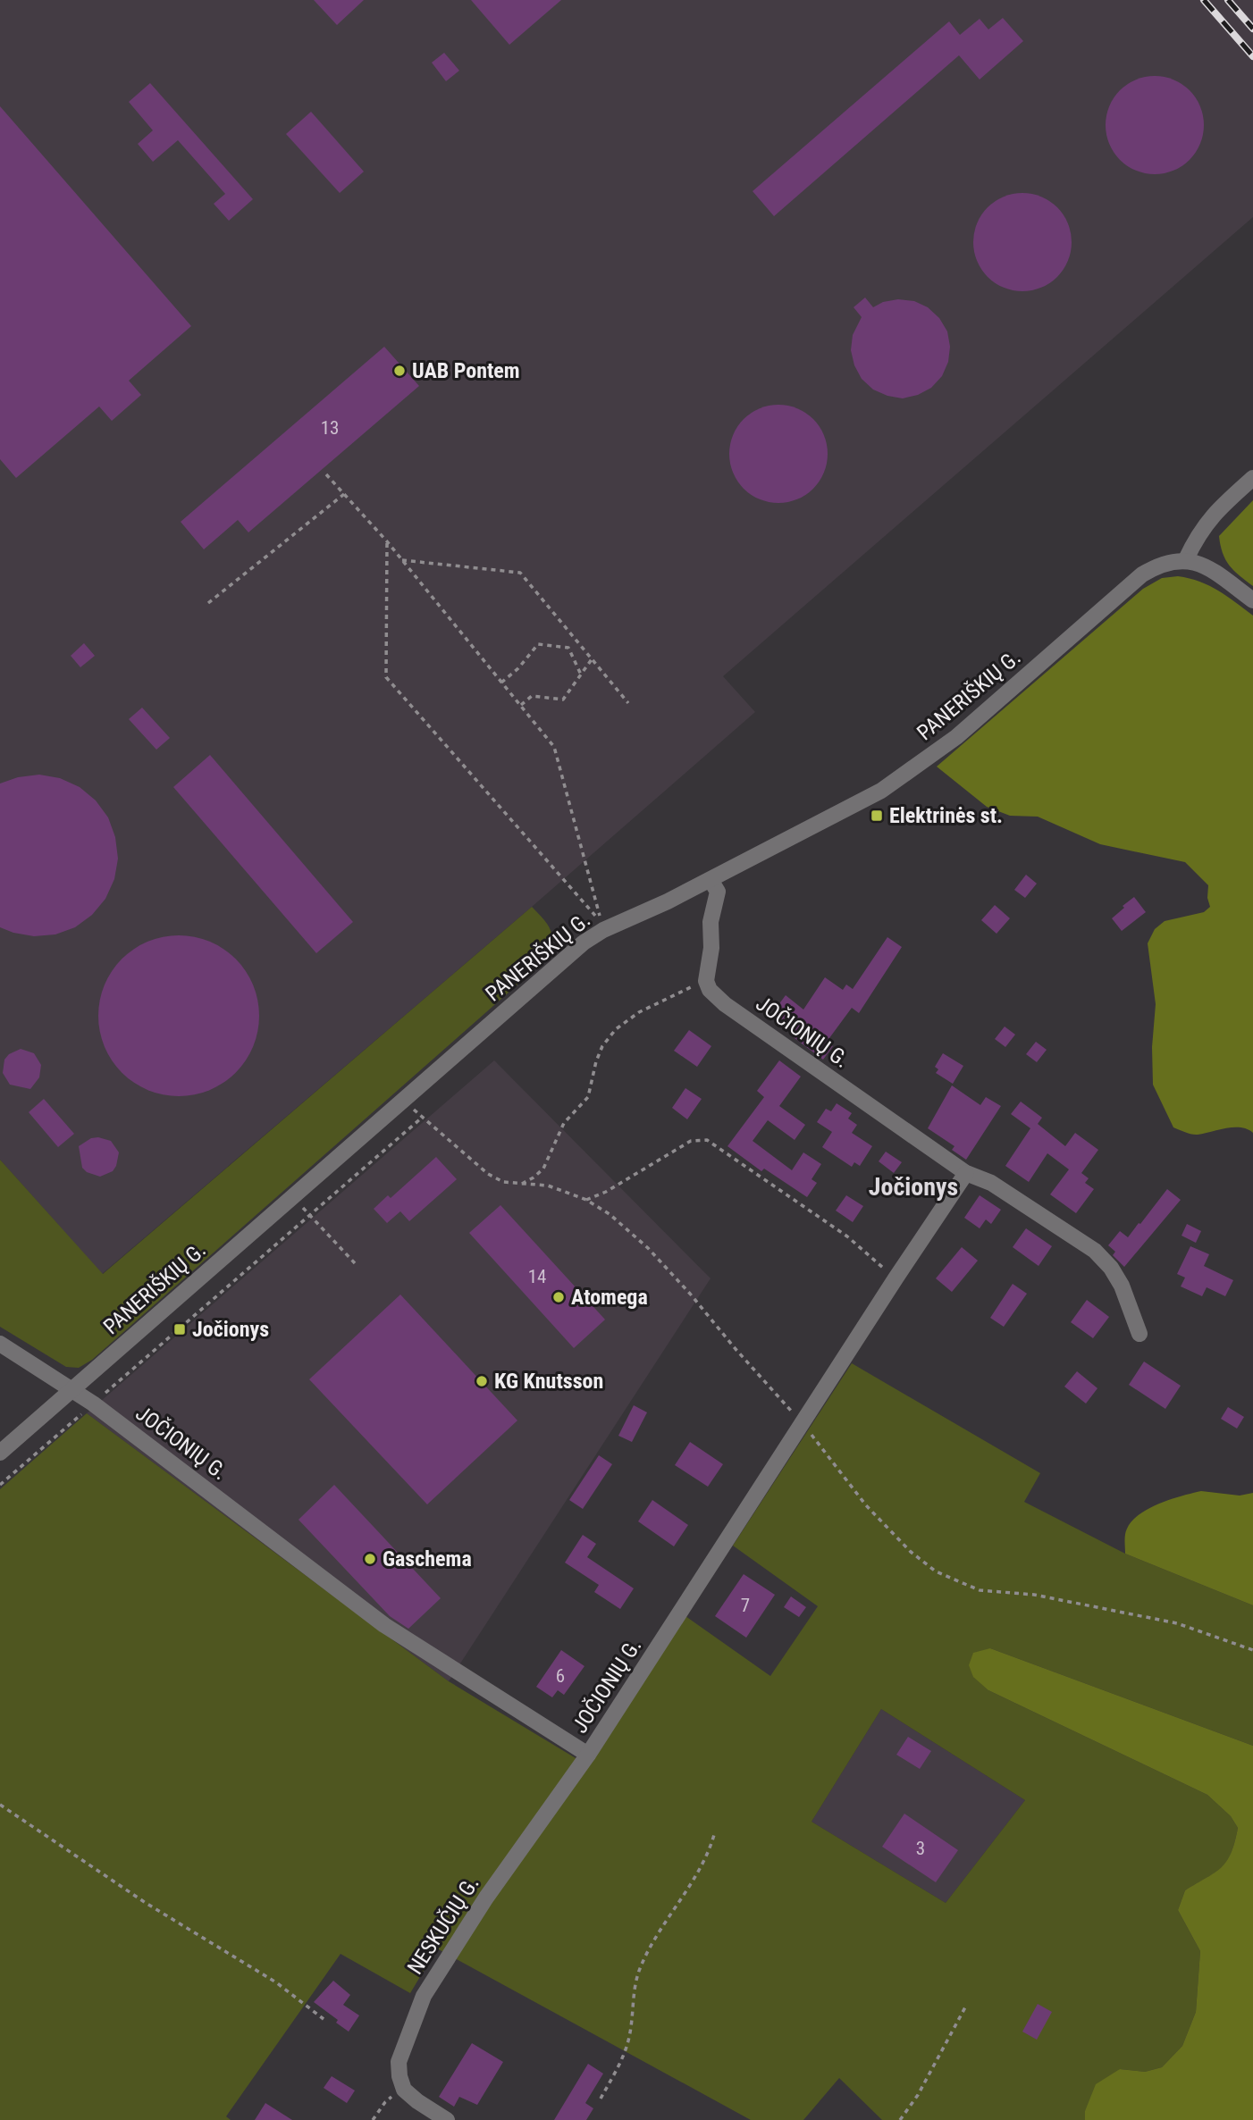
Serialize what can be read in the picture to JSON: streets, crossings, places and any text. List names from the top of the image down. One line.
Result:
{"streets":{"street":["PANERIŠKIŲ G.","JOČIONIŲ G.","NESKUČIŲ G."]},"crossings":[["PANERIŠKIŲ G.","JOČIONIŲ G."],["JOČIONIŲ G.","NESKUČIŲ G."]],"districts":["Jočionys"],"places":{"other":["UAB Pontem","Atomega","KG Knutsson","Gaschema"],"transit":["Elektrinės st.","Jočionys"]},"house_numbers":["13","14","7","6","3"]}
